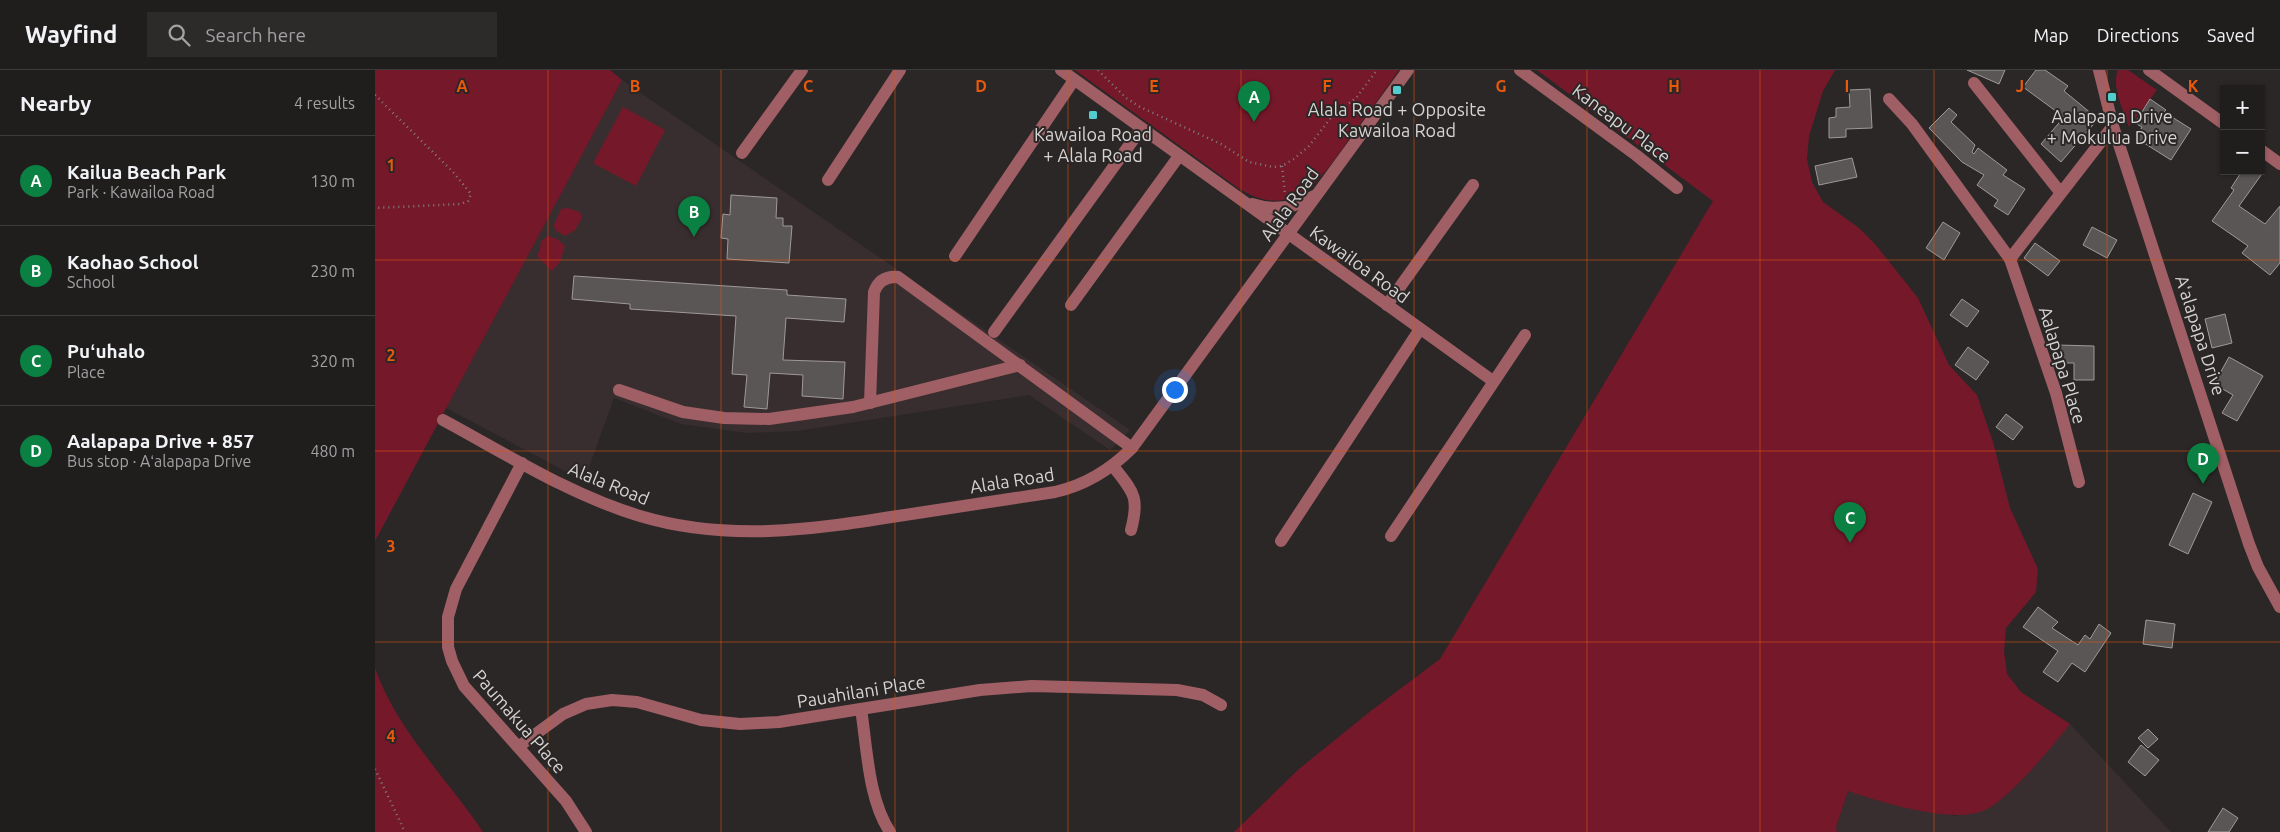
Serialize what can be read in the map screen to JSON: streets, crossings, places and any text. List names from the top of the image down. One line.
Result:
{"streets":{"street":["Kaneapu Place","Alala Road","Kawailoa Road","Aʻalapapa Drive","Aalapapa Place","Pauahilani Place","Paumakua Place"]},"crossings":[["Alala Road","Kawailoa Road"],["Alala Road","Paumakua Place"],["Pauahilani Place","Paumakua Place"]],"places":{"transit":["Alala Road + Opposite Kawailoa Road","Aalapapa Drive + Mokulua Drive","Kawailoa Road + Alala Road"]},"page":{"header":"Wayfind","search":"Search here","nav":["Map","Directions","Saved"],"heading":["Nearby","4 results"],"pins":["A","B","D","C"],"map_buttons":["+","−"],"list":[{"mark":"A","name":"Kailua Beach Park","note":"Park · Kawailoa Road","value":"130 m"},{"mark":"B","name":"Kaohao School","note":"School","value":"230 m"},{"mark":"C","name":"Puʻuhalo","note":"Place","value":"320 m"},{"mark":"D","name":"Aalapapa Drive + 857","note":"Bus stop · Aʻalapapa Drive","value":"480 m"}]},"grid":{"columns":["A","B","C","D","E","F","G","H","I","J","K"],"rows":["1","2","3","4"]}}
